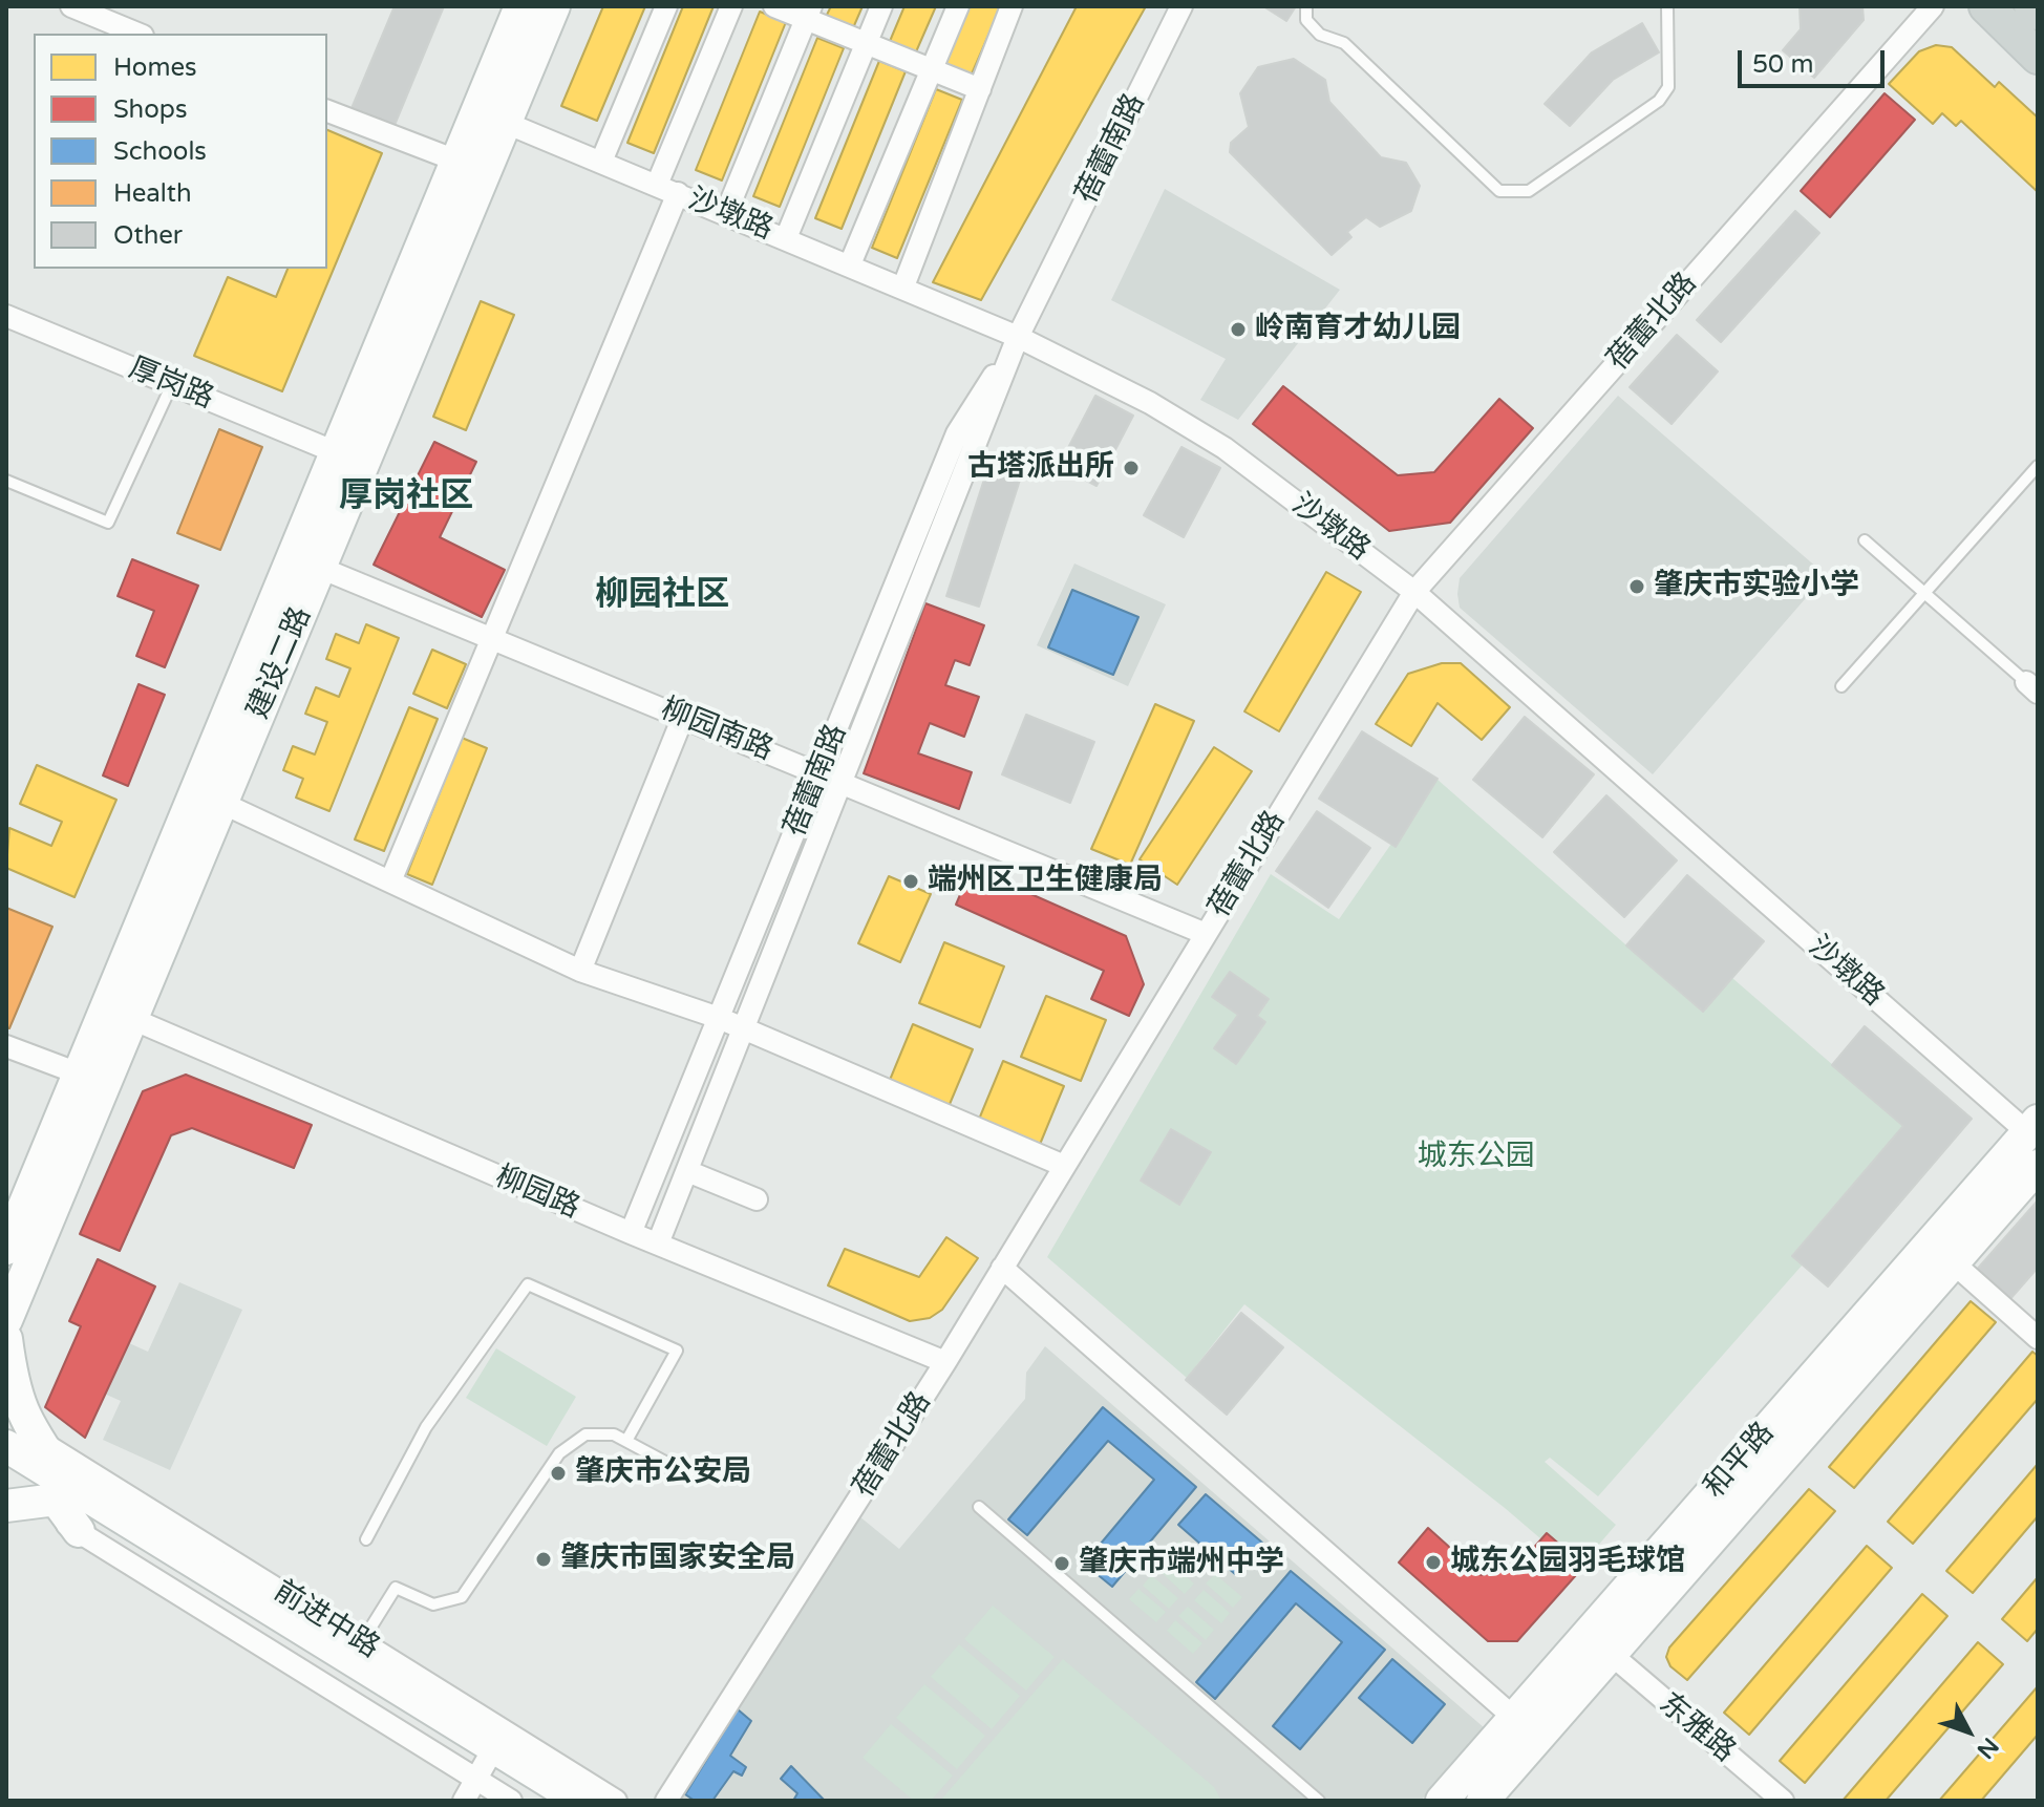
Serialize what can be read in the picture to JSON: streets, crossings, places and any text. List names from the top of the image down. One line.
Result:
{"streets":{"main road":["建设二路","和平路","前进中路"],"street":["蓓蕾南路","沙墩路","蓓蕾北路","厚岗路","柳园南路","柳园路","东雅路"]},"crossings":[["蓓蕾南路","沙墩路"],["蓓蕾南路","柳园南路"],["蓓蕾南路","柳园路"],["沙墩路","蓓蕾北路"],["沙墩路","建设二路"],["沙墩路","和平路"],["蓓蕾北路","柳园南路"],["蓓蕾北路","柳园路"],["厚岗路","建设二路"],["建设二路","柳园南路"],["建设二路","柳园路"],["和平路","东雅路"]],"districts":["厚岗社区","柳园社区"],"parks":["城东公园"],"places":["岭南育才幼儿园","古塔派出所","肇庆市实验小学","端州区卫生健康局","肇庆市公安局","肇庆市国家安全局","城东公园羽毛球馆","肇庆市端州中学"],"legend":["Homes","Shops","Schools","Health","Other"],"scale_bar":"50 m","north":"bottom right"}
